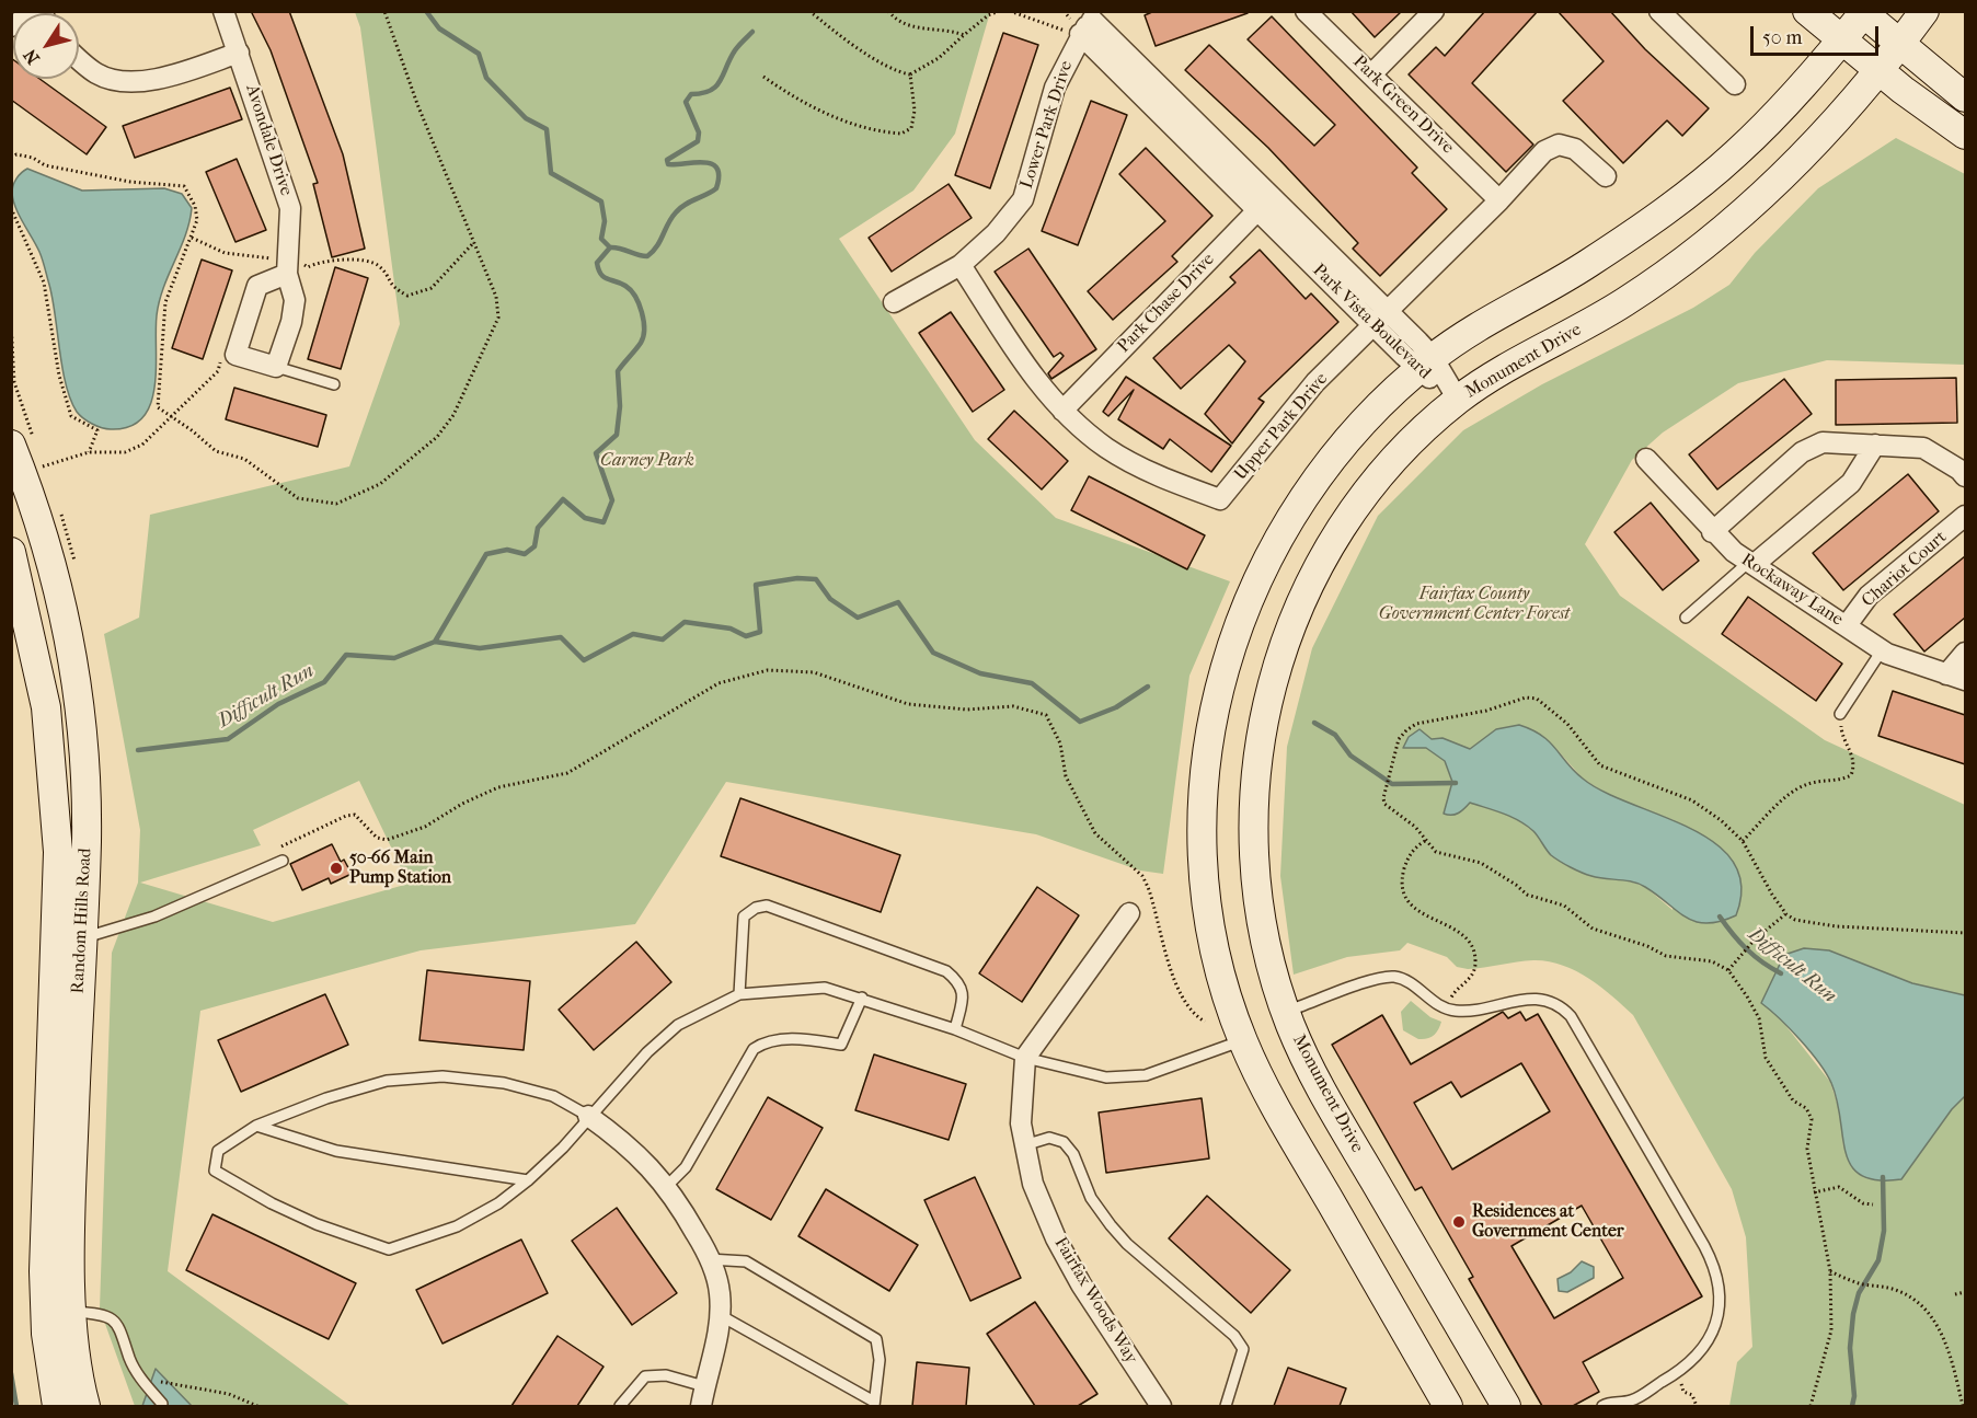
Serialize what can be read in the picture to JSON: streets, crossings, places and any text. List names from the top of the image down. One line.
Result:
{"streets":{"main road":["Monument Drive","Random Hills Road"],"street":["Park Green Drive","Lower Park Drive","Avondale Drive","Park Chase Drive","Park Vista Boulevard","Upper Park Drive","Chariot Court","Rockaway Lane","Fairfax Woods Way"]},"crossings":[["Park Green Drive","Upper Park Drive"],["Lower Park Drive","Park Vista Boulevard"],["Lower Park Drive","Upper Park Drive"],["Park Chase Drive","Park Vista Boulevard"],["Park Chase Drive","Upper Park Drive"],["Park Vista Boulevard","Monument Drive"],["Park Vista Boulevard","Upper Park Drive"],["Chariot Court","Rockaway Lane"]],"water":["Difficult Run"],"parks":["Carney Park","Fairfax County Government Center Forest"],"places":["50-66 Main Pump Station","Residences at Government Center"],"scale_bar":"50 m","north":"bottom left"}
